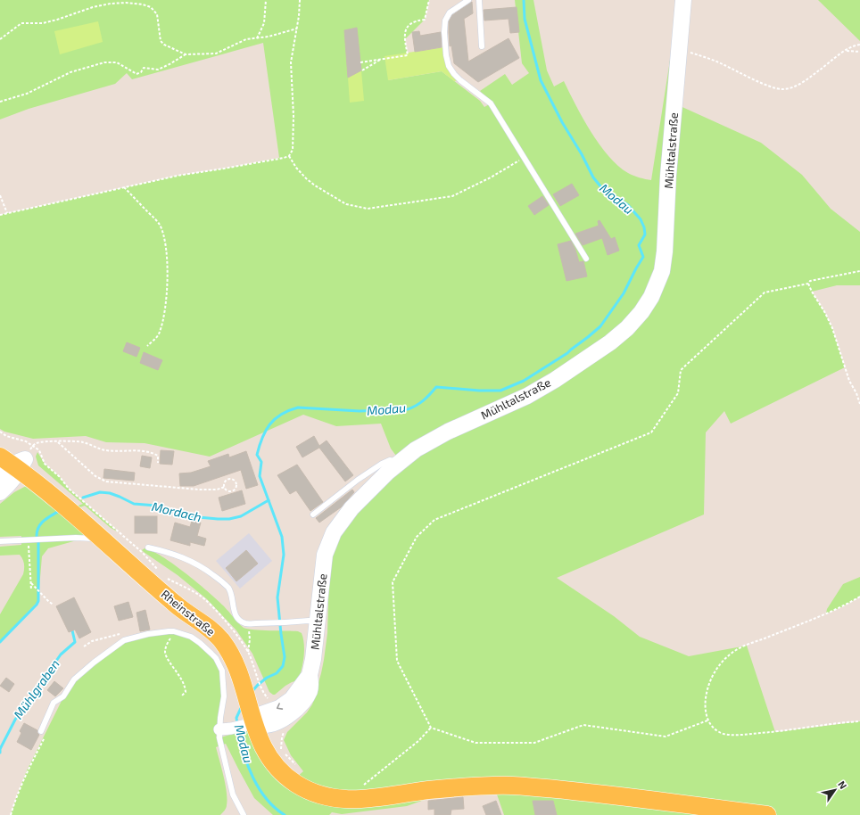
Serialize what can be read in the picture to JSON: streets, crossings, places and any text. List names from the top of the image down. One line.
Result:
{"streets":{"main road":["Rheinstraße"],"street":["Mühltalstraße"]},"crossings":[["Mühltalstraße","Rheinstraße"]],"water":["Modau","Mordach","Mühlgraben"],"north":"top right"}
